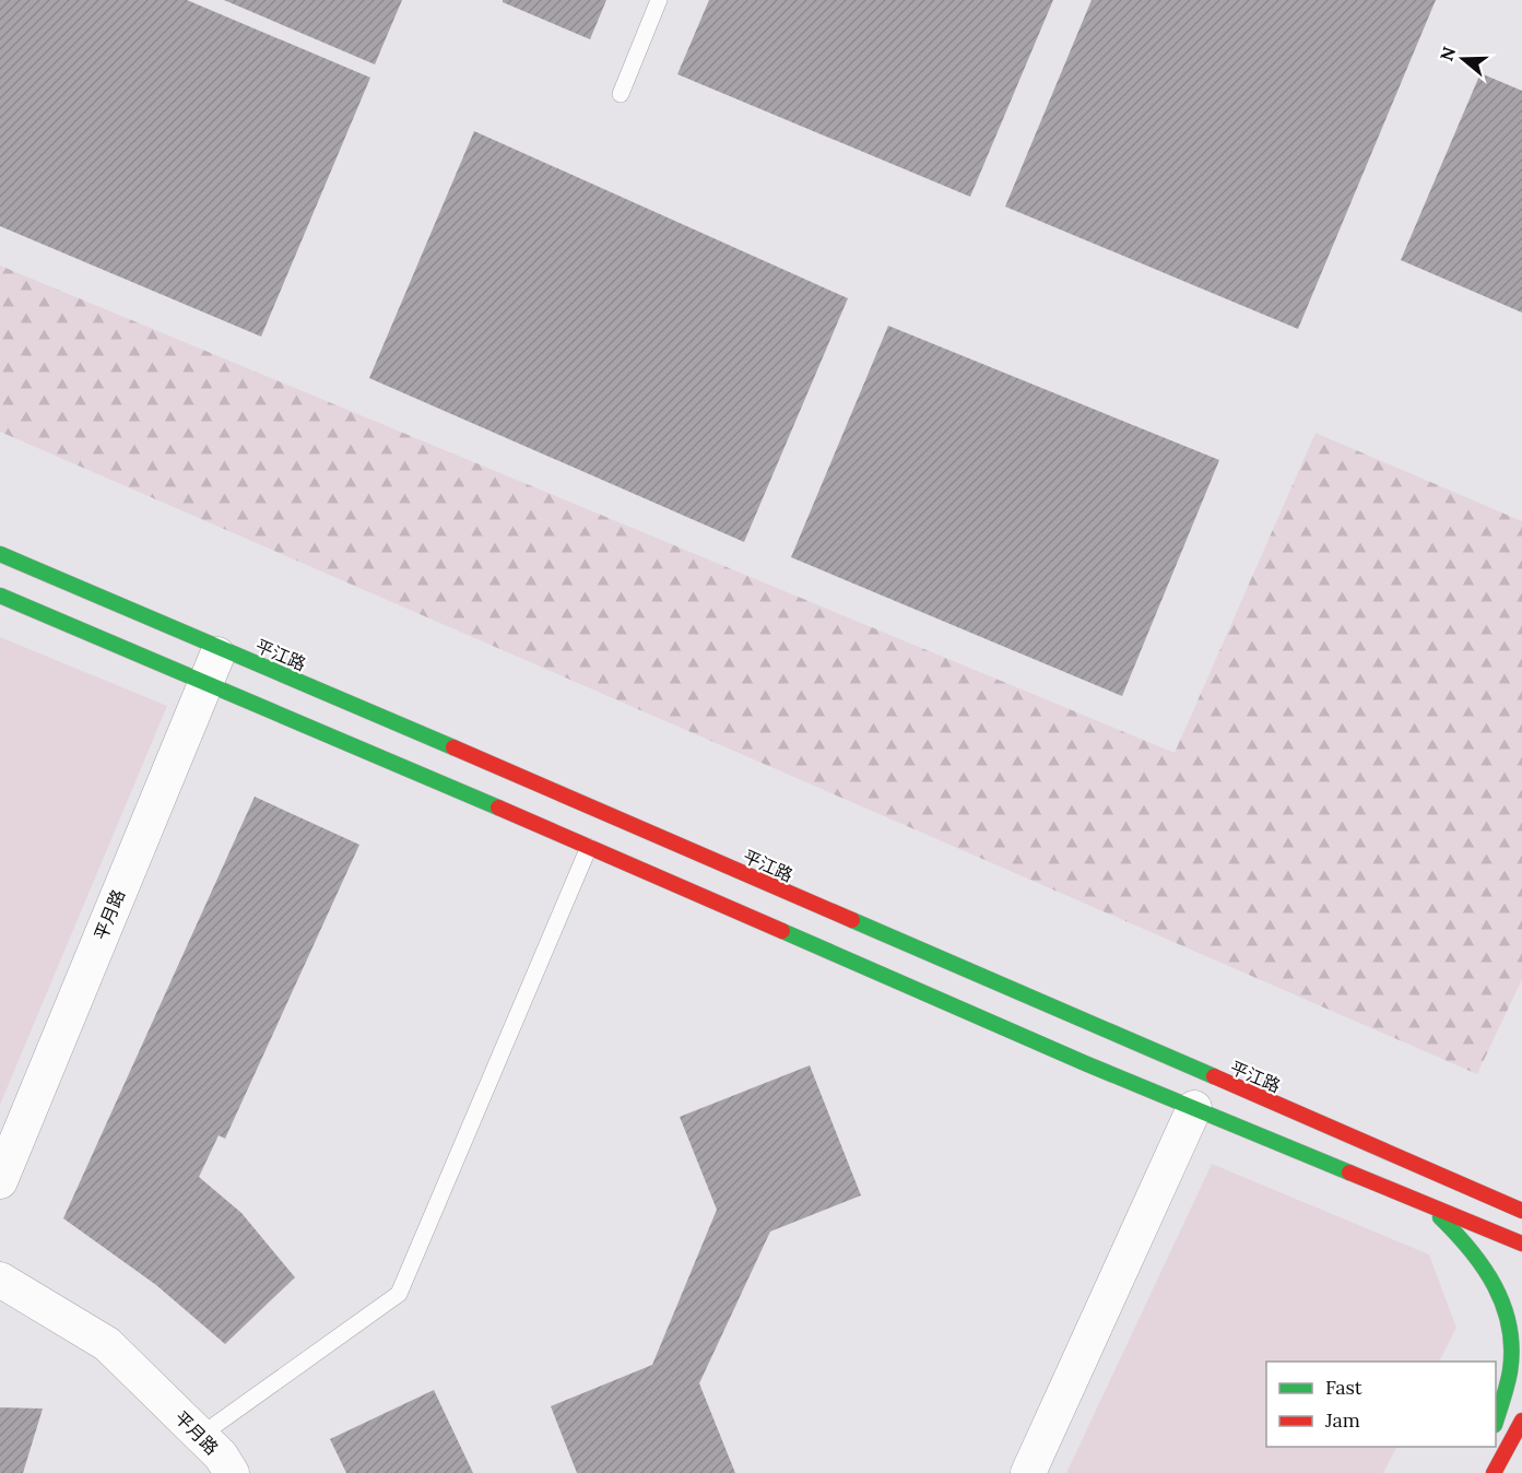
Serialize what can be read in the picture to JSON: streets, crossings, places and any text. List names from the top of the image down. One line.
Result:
{"streets":{"street":["平江路","平月路"]},"crossings":[["平江路","平月路"]],"legend":["Fast","Jam"],"north":"left"}
